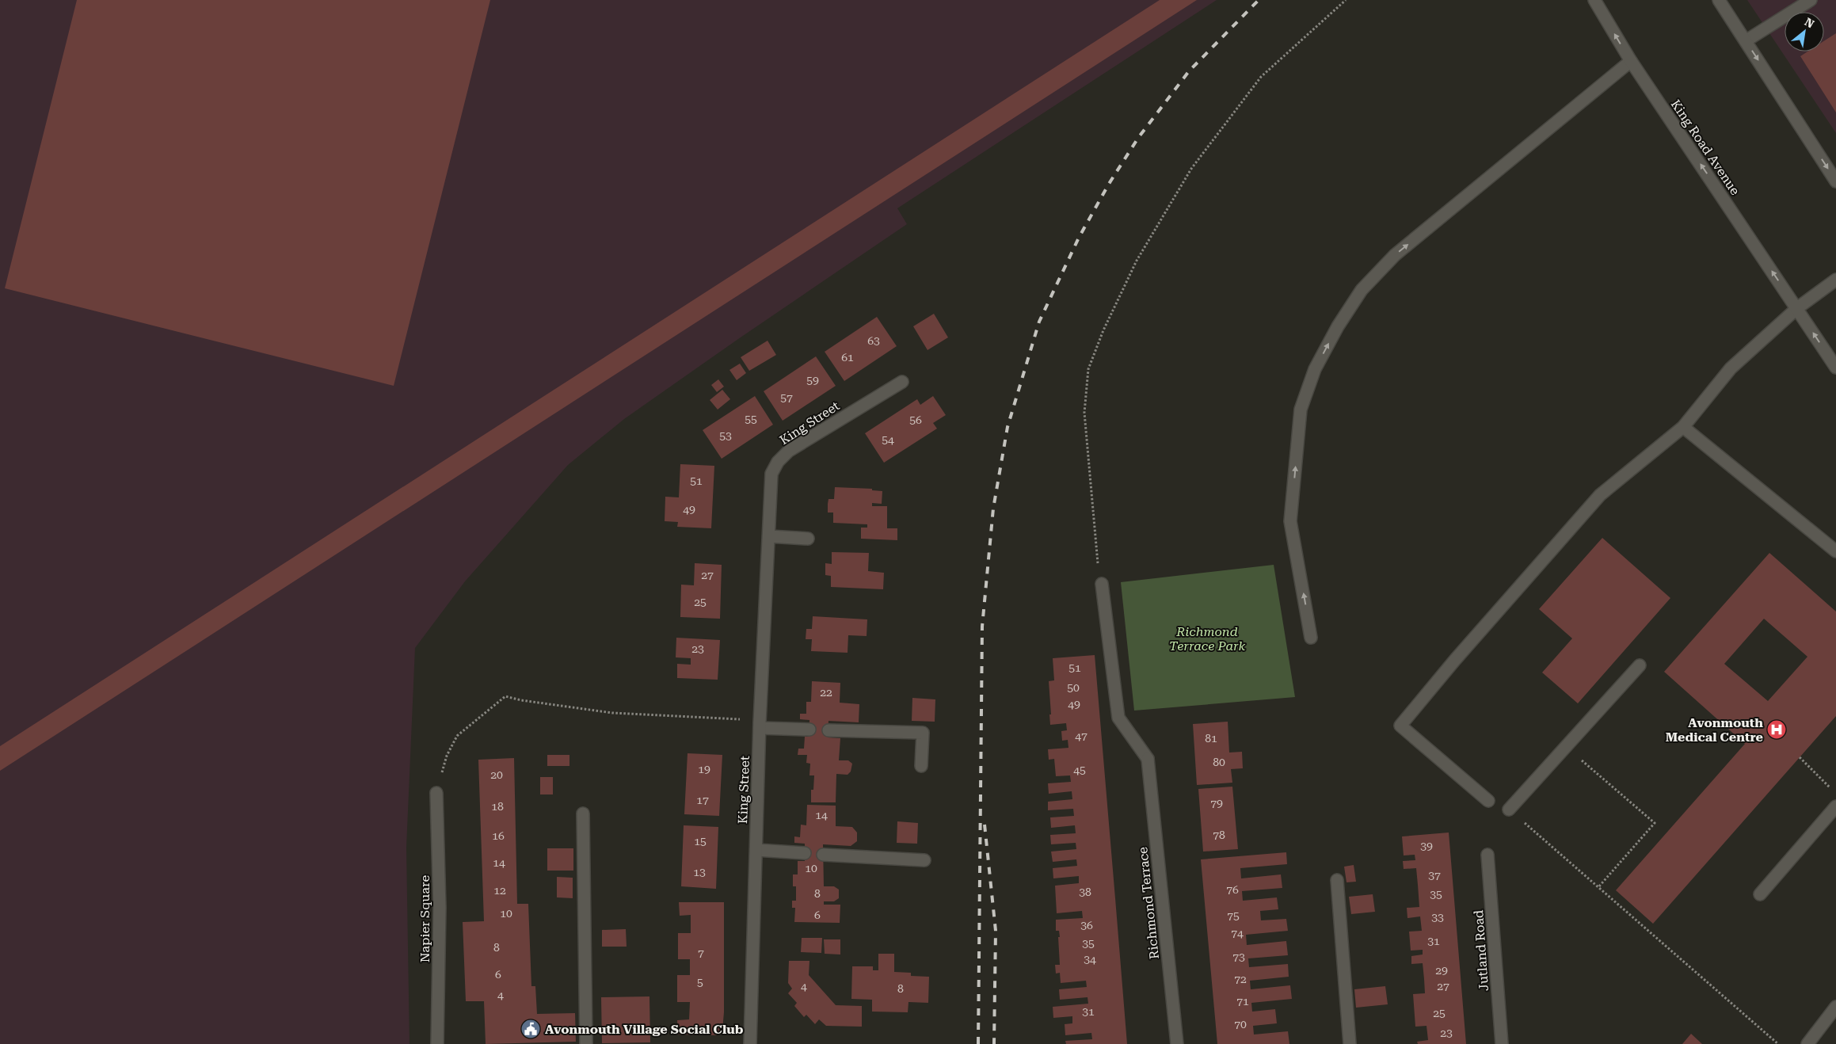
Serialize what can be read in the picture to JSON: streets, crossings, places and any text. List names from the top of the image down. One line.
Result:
{"streets":{"street":["King Road Avenue","King Street","Richmond Terrace","Napier Square","Jutland Road"]},"parks":["Richmond Terrace Park"],"places":{"hospital":["Avonmouth Medical Centre"],"public building":["Avonmouth Village Social Club"]},"house_numbers":["63","61","59","57","55","56","53","54","51","49","27","25","23","51","50","22","49","47","81","80","19","45","20","17","79","18","14","78","16","15","39","14","10","13","37","76","12","38","8","35","10","6","75","33","36","74","31","35","8","7","73","34","29","6","72","5","4","27","8","4","71","31","25","70","23"],"north":"top right"}
